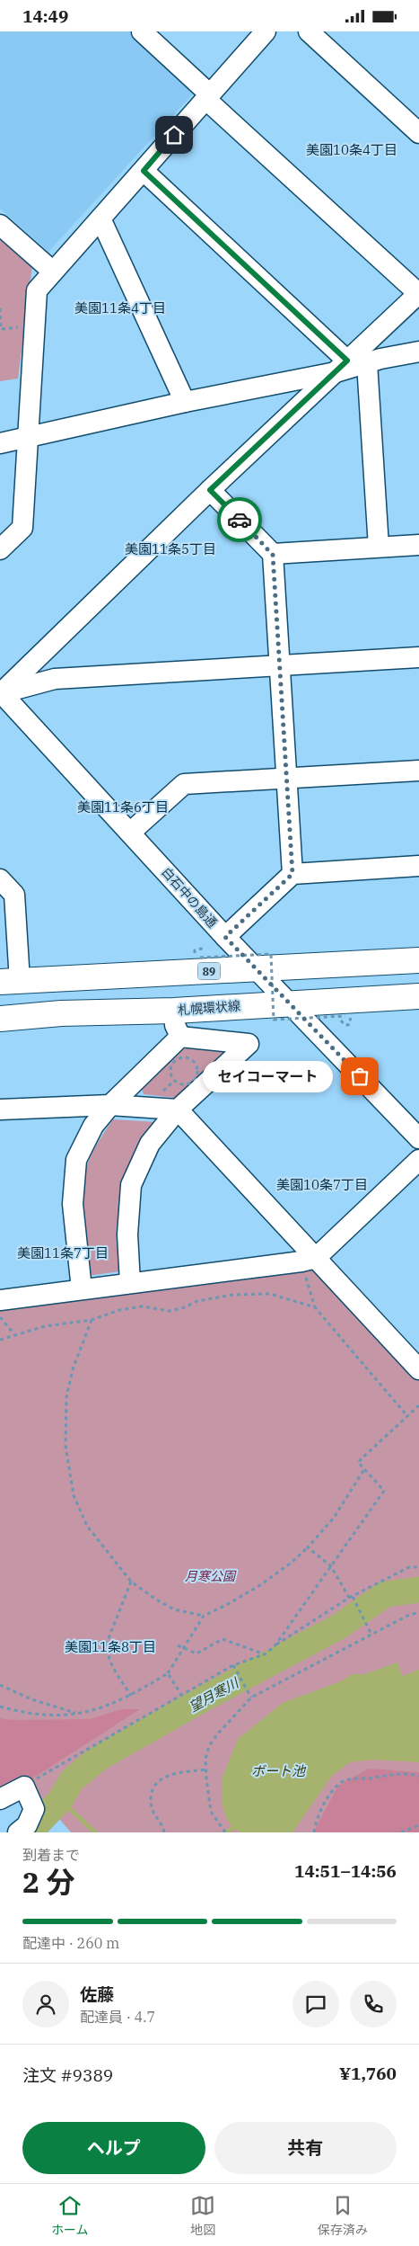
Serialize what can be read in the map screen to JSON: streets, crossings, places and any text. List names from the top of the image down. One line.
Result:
{"streets":{"main road":["89","札幌環状線"],"street":["白石中の島通"]},"crossings":[["白石中の島通","89"],["白石中の島通","札幌環状線"]],"districts":["美園10条4丁目","美園11条4丁目","美園11条5丁目","美園11条6丁目","美園10条7丁目","美園11条7丁目","美園11条8丁目"],"water":["望月寒川","ボート池"],"parks":["月寒公園"],"places":["セイコーマート"],"page":{"status":"14:49","bubble":"セイコーマート","heading":["2 分","到着まで","14:51–14:56"],"panel":["佐藤","配達員 · 4.7","注文 #9389","¥1,760"],"bar":"配達中 · 260 m","buttons":["ヘルプ","共有"],"tabs":["ホーム","地図","保存済み"]}}
